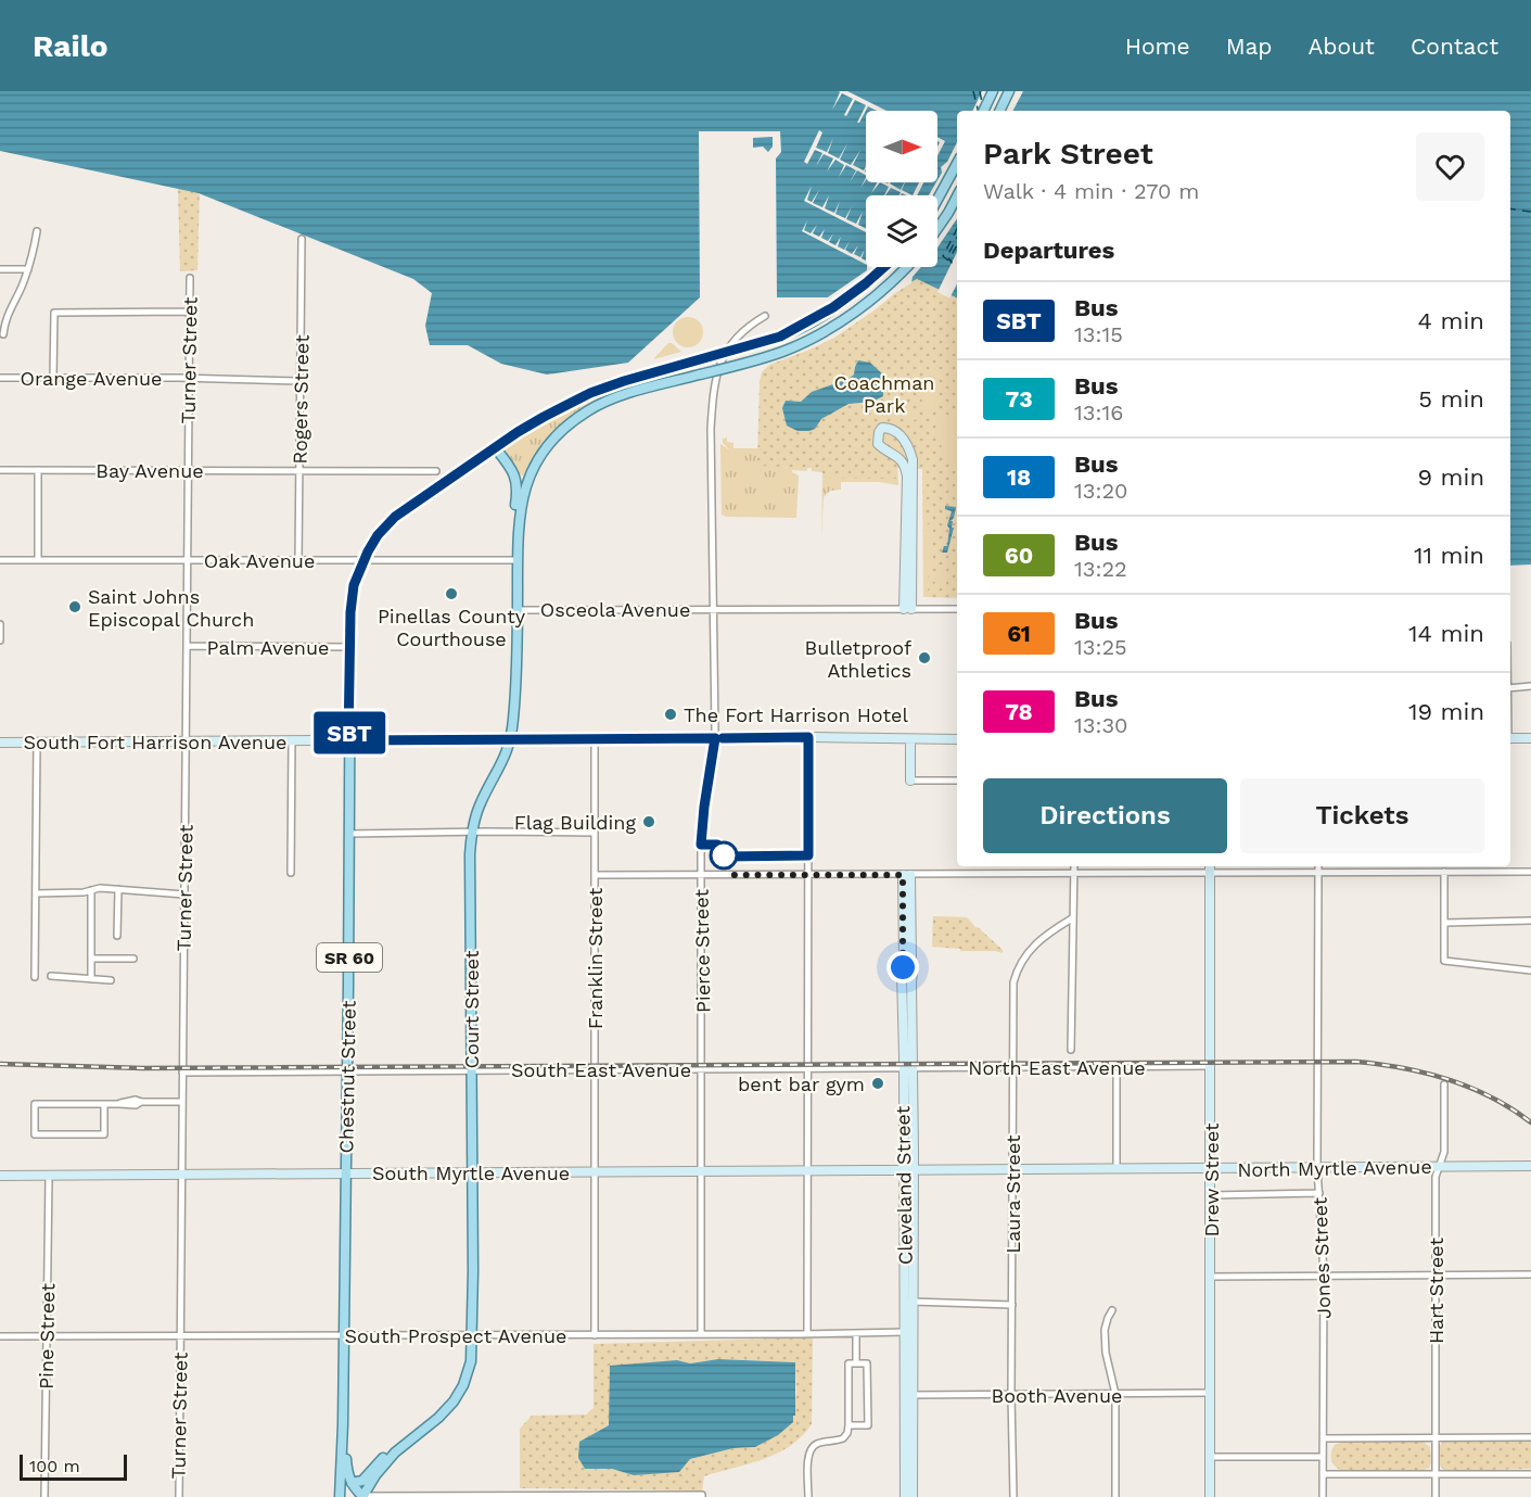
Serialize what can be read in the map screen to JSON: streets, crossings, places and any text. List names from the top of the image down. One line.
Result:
{"streets":{"main road":["SR 60","Court Street","Chestnut Street"],"street":["Turner Street","Orange Avenue","Rogers Street","Bay Avenue","Oak Avenue","Osceola Avenue","Palm Avenue","South Fort Harrison Avenue","Pierce Street","Franklin Street","North East Avenue","South East Avenue","North Myrtle Avenue","South Myrtle Avenue","Drew Street","Cleveland Street","Laura Street","Jones Street","Hart Street","South Prospect Avenue","Pine Street","Booth Avenue"]},"crossings":[["Turner Street","Orange Avenue"],["Turner Street","Bay Avenue"],["Turner Street","Oak Avenue"],["Turner Street","Palm Avenue"],["Turner Street","South Fort Harrison Avenue"],["Turner Street","South East Avenue"],["Turner Street","South Myrtle Avenue"],["Turner Street","South Prospect Avenue"],["Orange Avenue","Rogers Street"],["Rogers Street","Bay Avenue"],["Rogers Street","Oak Avenue"],["Oak Avenue","Court Street"],["Oak Avenue","Chestnut Street"],["Osceola Avenue","Pierce Street"],["Osceola Avenue","Court Street"],["Palm Avenue","Chestnut Street"],["South Fort Harrison Avenue","Pierce Street"],["South Fort Harrison Avenue","Franklin Street"],["South Fort Harrison Avenue","Court Street"],["South Fort Harrison Avenue","Chestnut Street"],["Pierce Street","South East Avenue"],["Pierce Street","South Myrtle Avenue"],["Pierce Street","South Prospect Avenue"],["SR 60","Chestnut Street"],["Franklin Street","South East Avenue"],["Franklin Street","South Myrtle Avenue"],["Franklin Street","South Prospect Avenue"],["Court Street","South East Avenue"],["Court Street","South Myrtle Avenue"],["Court Street","South Prospect Avenue"],["North East Avenue","South East Avenue"],["North East Avenue","Drew Street"],["North East Avenue","Cleveland Street"],["North East Avenue","Laura Street"],["South East Avenue","Chestnut Street"],["South East Avenue","Cleveland Street"],["Chestnut Street","South Myrtle Avenue"],["Chestnut Street","South Prospect Avenue"],["North Myrtle Avenue","South Myrtle Avenue"],["North Myrtle Avenue","Drew Street"],["North Myrtle Avenue","Cleveland Street"],["North Myrtle Avenue","Laura Street"],["North Myrtle Avenue","Jones Street"],["North Myrtle Avenue","Hart Street"],["South Myrtle Avenue","Cleveland Street"],["South Myrtle Avenue","Pine Street"],["Drew Street","Booth Avenue"],["Cleveland Street","South Prospect Avenue"],["Cleveland Street","Booth Avenue"],["Laura Street","Booth Avenue"],["South Prospect Avenue","Pine Street"]],"parks":["Coachman Park"],"places":["Pinellas County Courthouse","Saint Johns Episcopal Church","Bulletproof Athletics","The Fort Harrison Hotel","Flag Building","bent bar gym"],"lines":["bus line SBT"],"scale_bar":"100 m","north":"right","page":{"header":"Railo","nav":["Home","Map","About","Contact"],"on_map":"SBT","heading":[["Park Street","Walk · 4 min · 270 m"],"Departures"],"list":[{"mark":"SBT","name":"Bus","note":"13:15","value":"4 min"},{"mark":"73","name":"Bus","note":"13:16","value":"5 min"},{"mark":"18","name":"Bus","note":"13:20","value":"9 min"},{"mark":"60","name":"Bus","note":"13:22","value":"11 min"},{"mark":"61","name":"Bus","note":"13:25","value":"14 min"},{"mark":"78","name":"Bus","note":"13:30","value":"19 min"}],"buttons":["Directions","Tickets"],"scale":"100 m"}}
